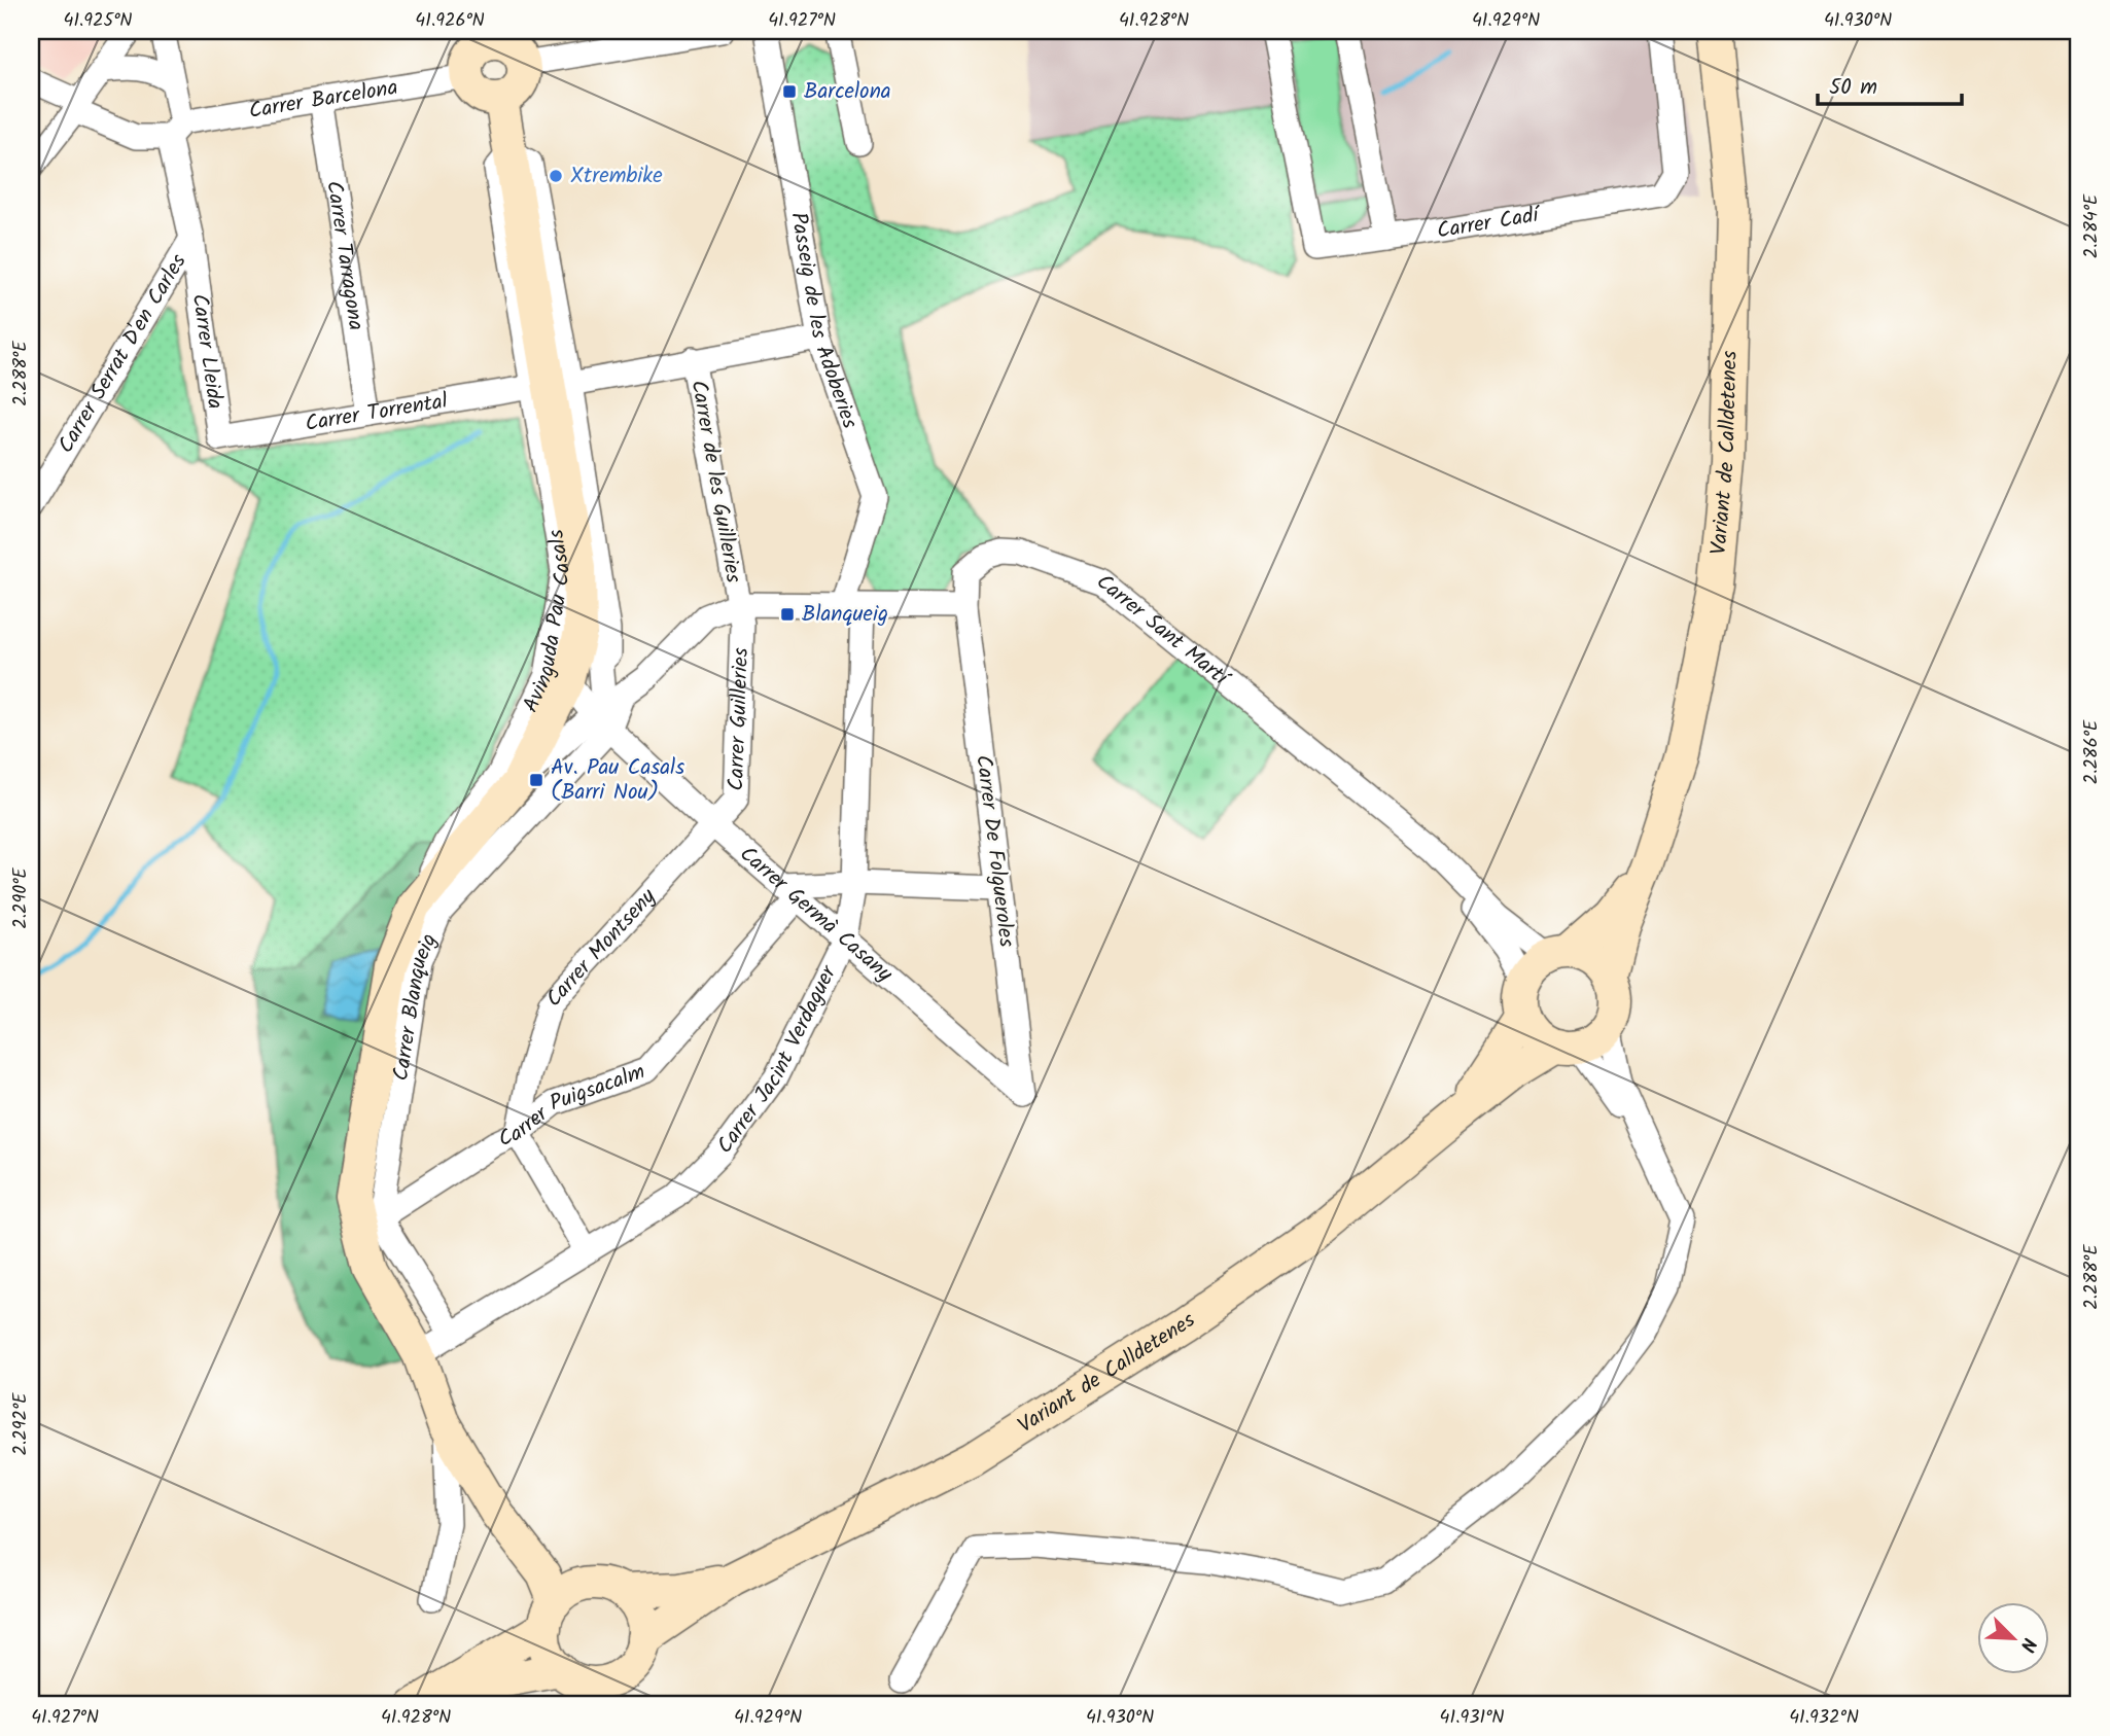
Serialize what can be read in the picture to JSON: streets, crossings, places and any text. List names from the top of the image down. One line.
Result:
{"streets":{"street":["Carrer Barcelona","Carrer Cadí","Carrer Tarragona","Passeig de les Adoberies","Carrer Lleida","Carrer Serrat D'en Carles","Carrer Torrental","Variant de Calldetenes","Carrer de les Guilleries","Avinguda Pau Casals","Carrer Sant Martí","Carrer Guilleries","Carrer De Folgueroles","Carrer Germà Casany","Carrer Montseny","Carrer Blanqueig","Carrer Jacint Verdaguer","Carrer Puigsacalm"]},"crossings":[["Carrer Barcelona","Carrer Tarragona"],["Carrer Barcelona","Carrer Lleida"],["Carrer Barcelona","Avinguda Pau Casals"],["Carrer Tarragona","Carrer Torrental"],["Passeig de les Adoberies","Carrer Jacint Verdaguer"],["Carrer Lleida","Carrer Serrat D'en Carles"],["Carrer Lleida","Carrer Torrental"],["Carrer Torrental","Avinguda Pau Casals"],["Variant de Calldetenes","Avinguda Pau Casals"],["Variant de Calldetenes","Carrer Sant Martí"],["Variant de Calldetenes","Carrer Jacint Verdaguer"],["Carrer de les Guilleries","Carrer Guilleries"],["Avinguda Pau Casals","Carrer Germà Casany"],["Avinguda Pau Casals","Carrer Blanqueig"],["Carrer Sant Martí","Carrer De Folgueroles"],["Carrer Guilleries","Carrer Germà Casany"],["Carrer Guilleries","Carrer Montseny"],["Carrer De Folgueroles","Carrer Germà Casany"],["Carrer Germà Casany","Carrer Montseny"],["Carrer Germà Casany","Carrer Blanqueig"],["Carrer Germà Casany","Carrer Jacint Verdaguer"],["Carrer Germà Casany","Carrer Puigsacalm"],["Carrer Montseny","Carrer Puigsacalm"],["Carrer Blanqueig","Carrer Puigsacalm"]],"places":{"transit":["Barcelona","Blanqueig","Av. Pau Casals (Barri Nou)"],"other":["Xtrembike"]},"scale_bar":"50 m","north":"bottom right","coordinates":["41.925°N","41.926°N","41.927°N","41.928°N","41.929°N","41.930°N","2.284°E","2.288°E","2.286°E","2.290°E","2.292°E","41.931°N","41.932°N"]}
